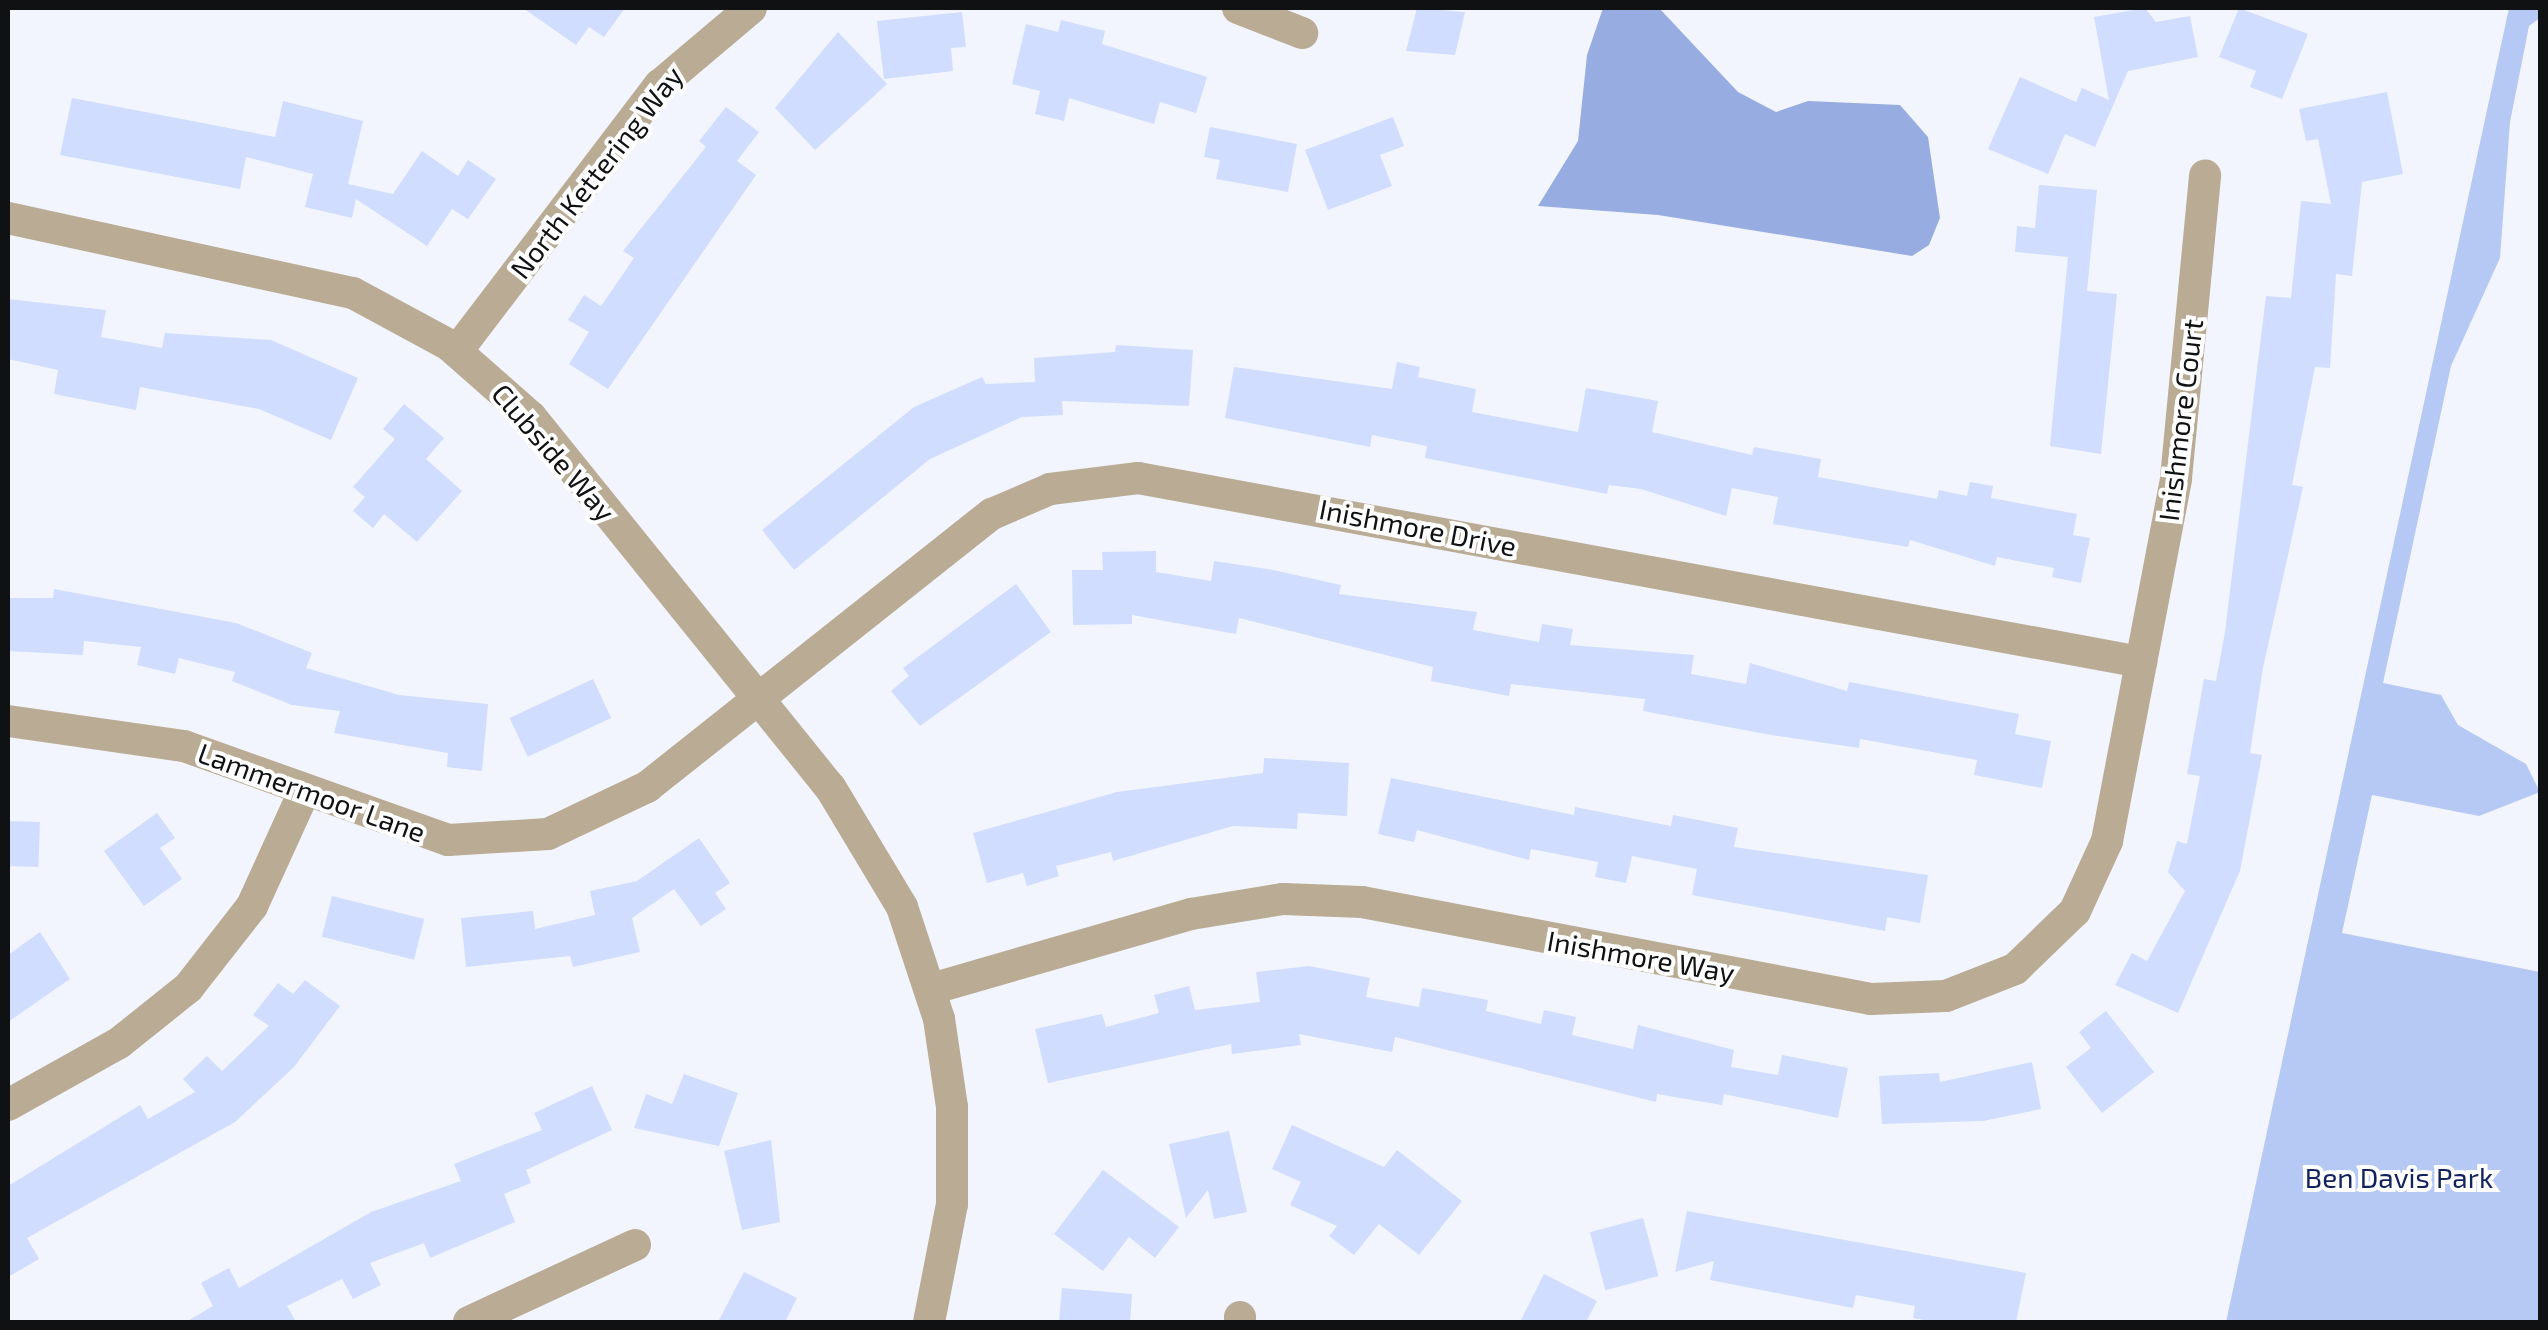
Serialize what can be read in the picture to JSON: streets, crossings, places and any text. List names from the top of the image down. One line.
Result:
{"streets":{"street":["North Kettering Way","Inishmore Court","Clubside Way","Inishmore Drive","Lammermoor Lane","Inishmore Way"]},"crossings":[["North Kettering Way","Clubside Way"],["Inishmore Court","Inishmore Drive"],["Inishmore Court","Inishmore Way"],["Clubside Way","Inishmore Drive"],["Clubside Way","Lammermoor Lane"],["Clubside Way","Inishmore Way"],["Inishmore Drive","Lammermoor Lane"],["Inishmore Drive","Inishmore Way"]],"parks":["Ben Davis Park"]}
